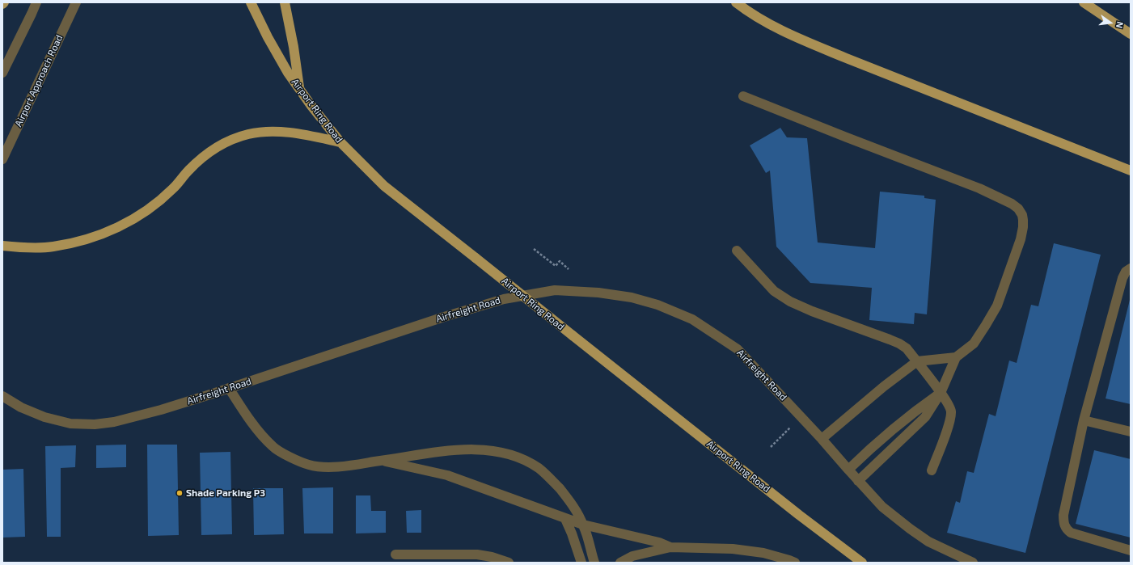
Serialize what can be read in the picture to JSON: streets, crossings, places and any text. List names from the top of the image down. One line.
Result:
{"streets":{"main road":["Airport Ring Road"],"lane":["Airport Approach Road","Airfreight Road"]},"places":["Shade Parking P3"],"north":"right"}
